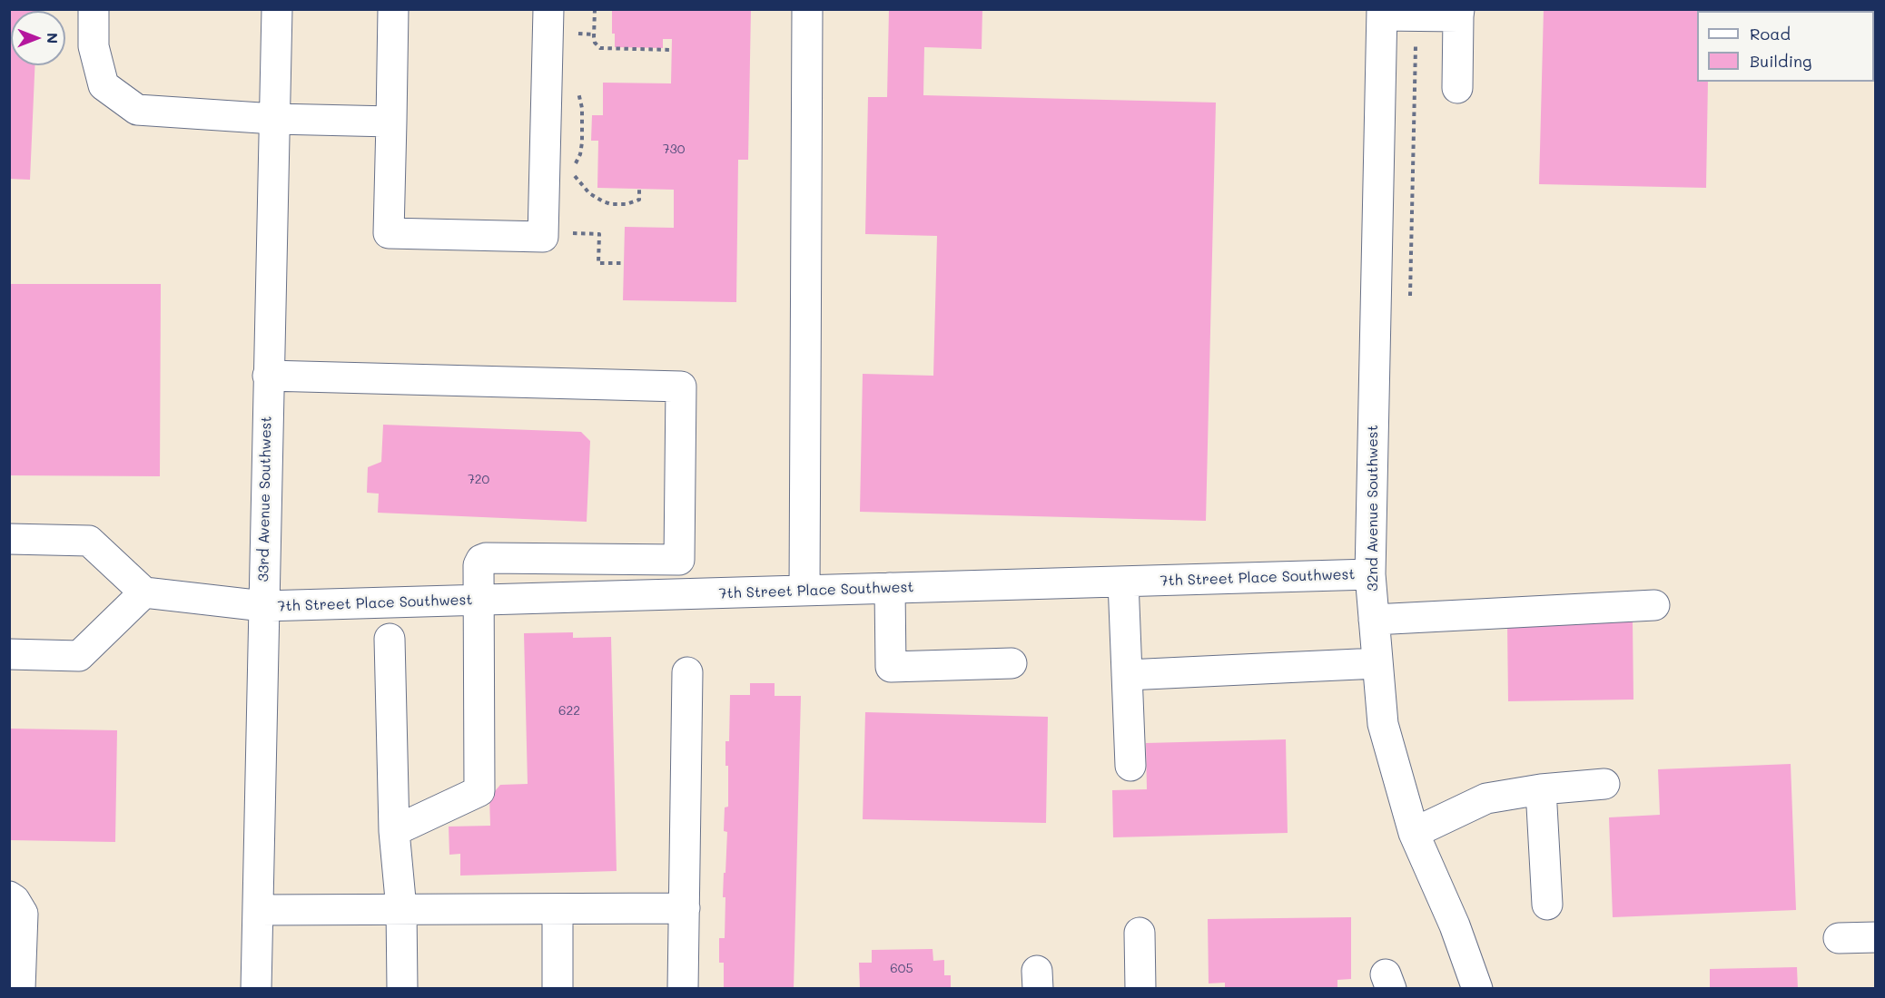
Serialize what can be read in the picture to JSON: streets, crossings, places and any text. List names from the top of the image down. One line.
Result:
{"streets":{"street":["33rd Avenue Southwest","32nd Avenue Southwest","7th Street Place Southwest"]},"crossings":[["33rd Avenue Southwest","7th Street Place Southwest"],["32nd Avenue Southwest","7th Street Place Southwest"]],"house_numbers":["730","720","622","605"],"legend":["Road","Building"],"north":"right"}
